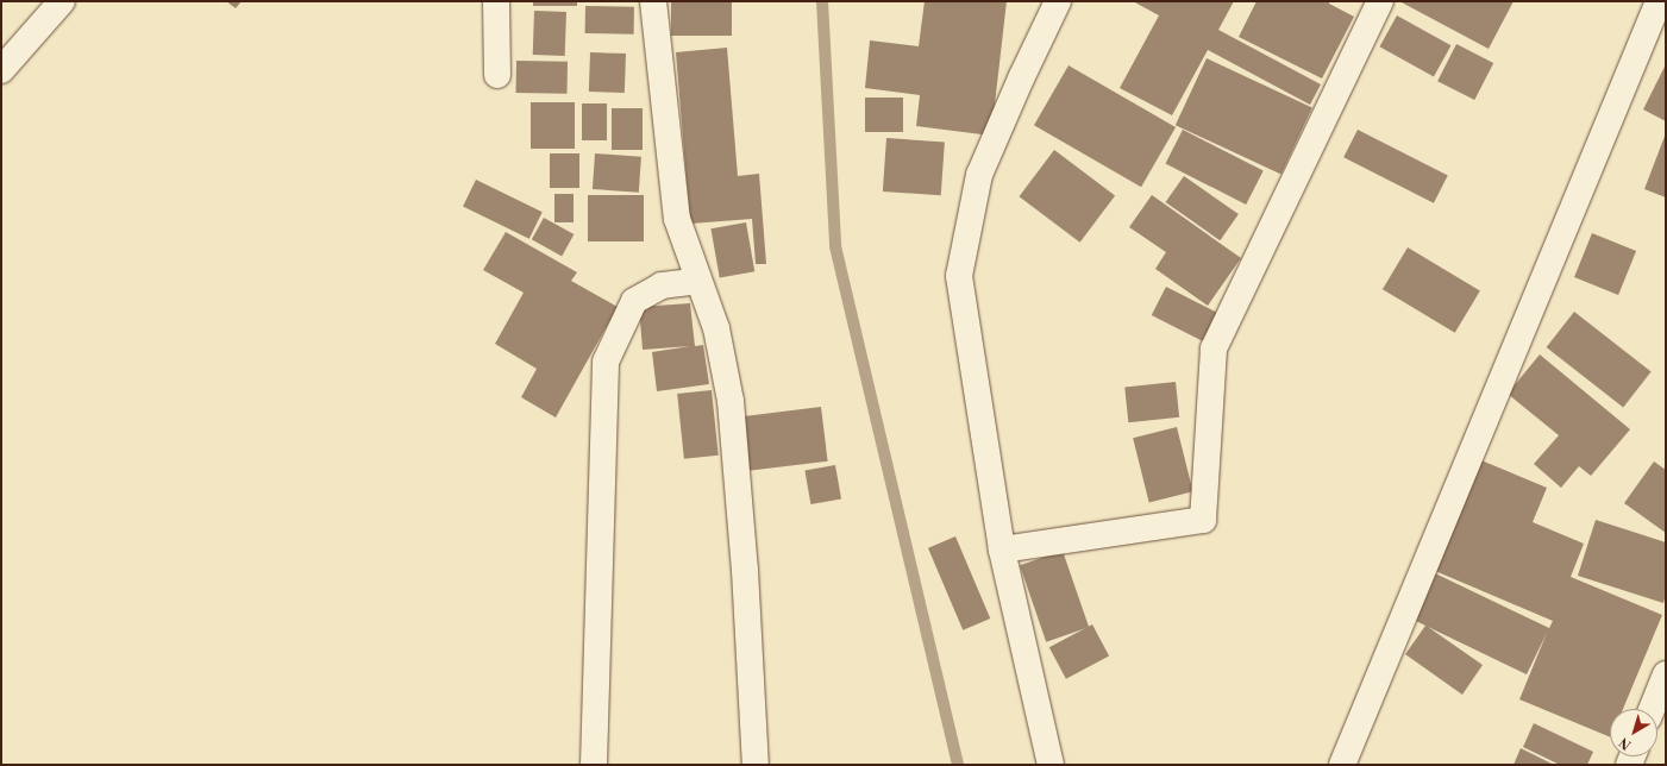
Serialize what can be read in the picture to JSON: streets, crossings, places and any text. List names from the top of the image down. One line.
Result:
{"north":"bottom left"}
